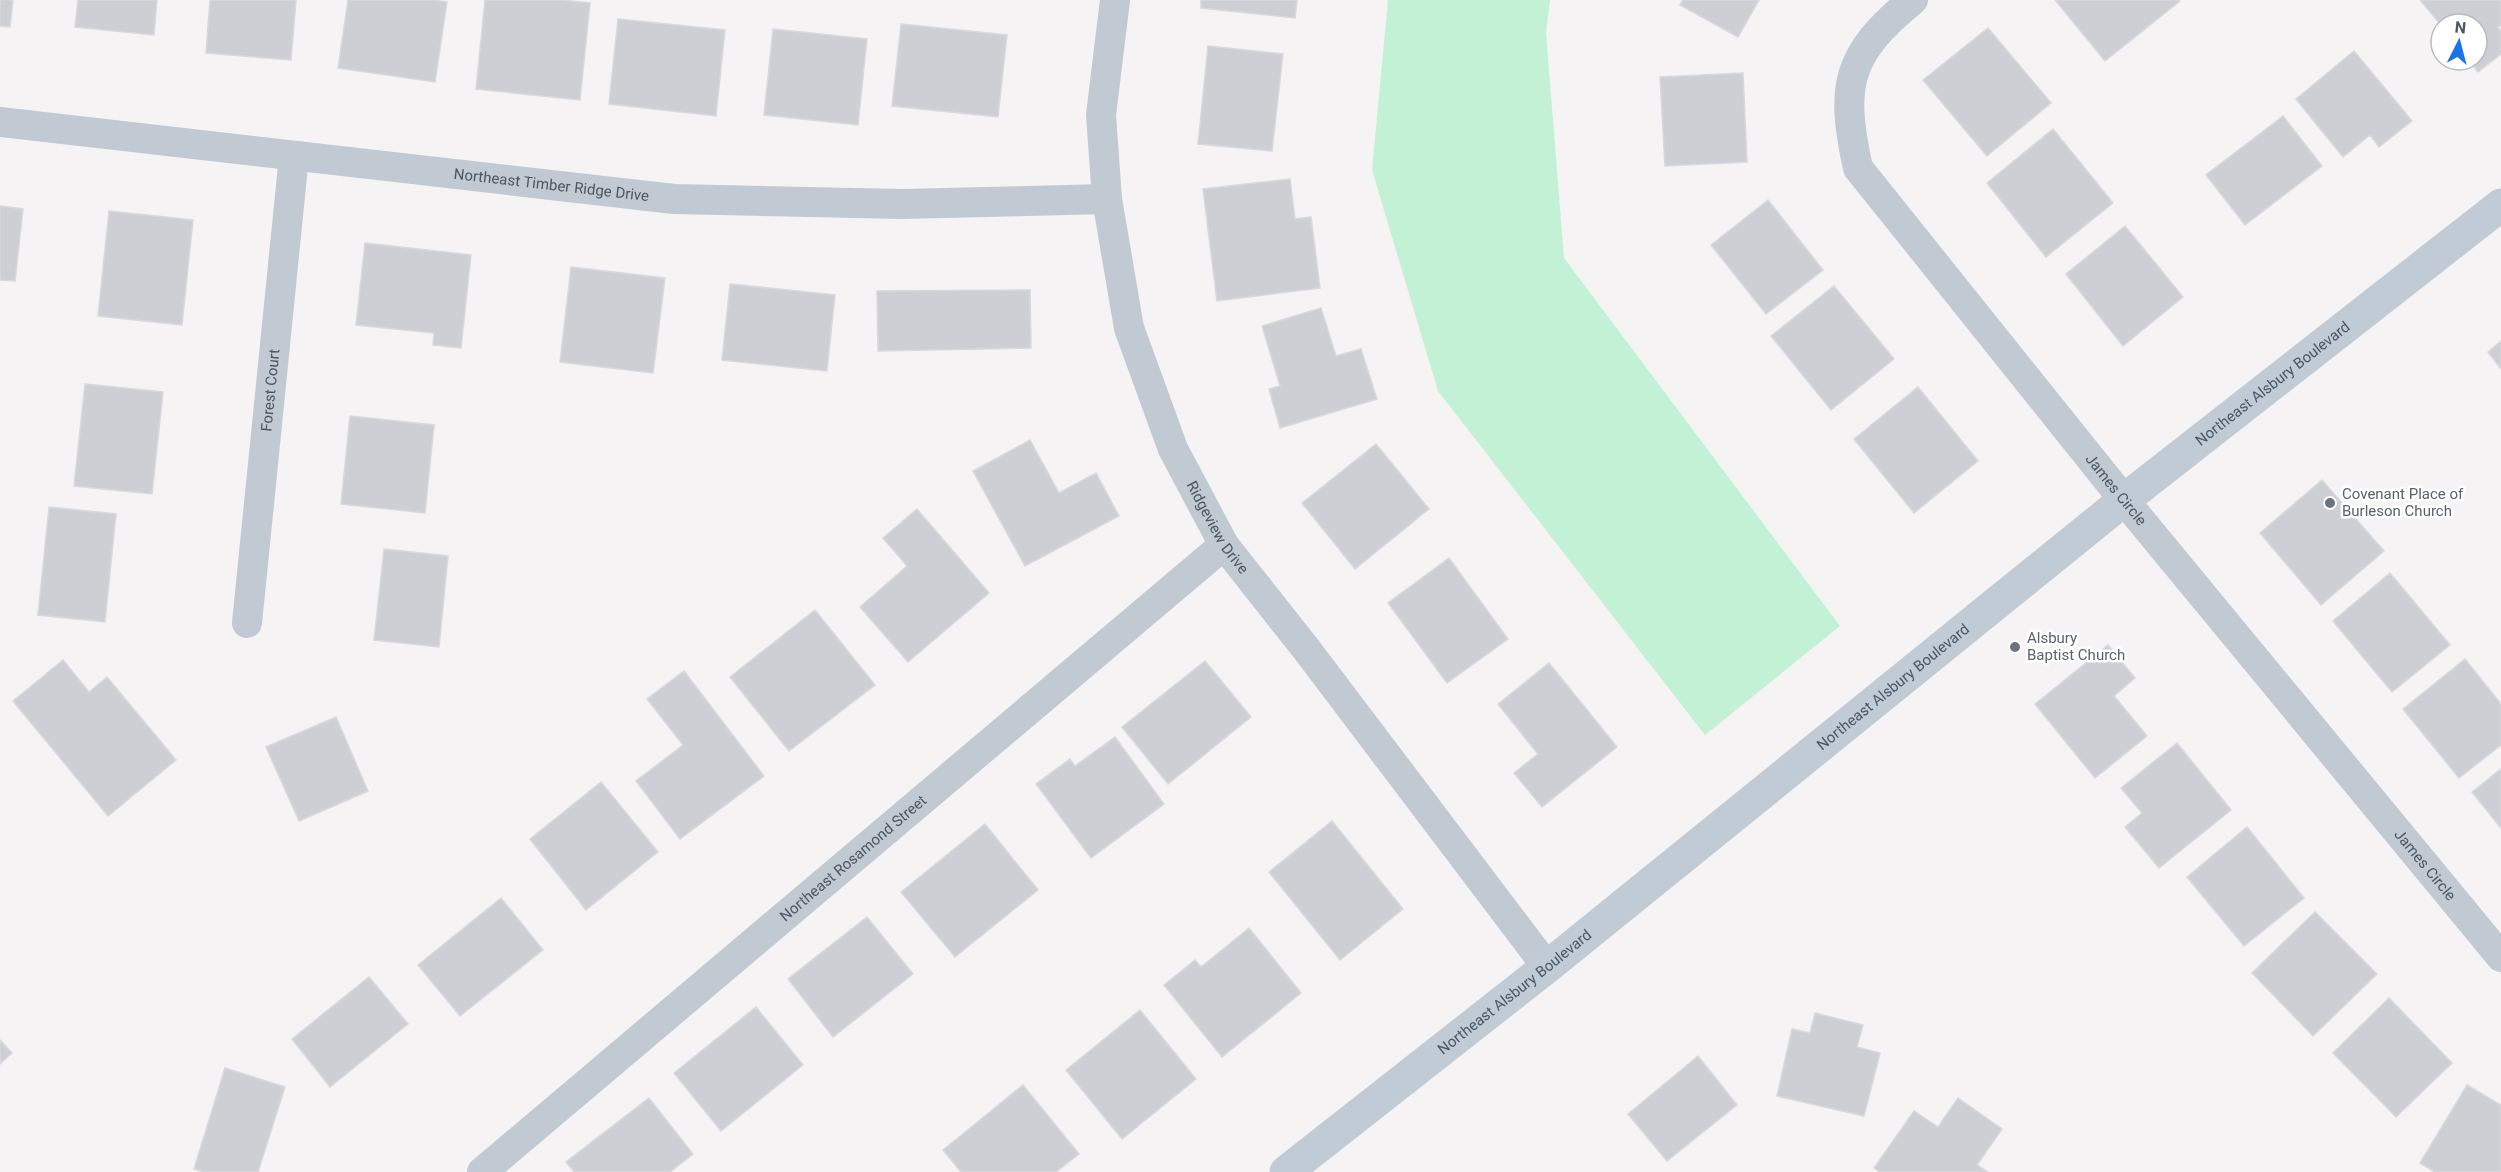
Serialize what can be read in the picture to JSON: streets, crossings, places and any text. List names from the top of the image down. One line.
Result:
{"streets":{"main road":["Northeast Alsbury Boulevard"],"street":["Northeast Timber Ridge Drive","Forest Court","James Circle","Ridgeview Drive","Northeast Rosamond Street"]},"crossings":[["Northeast Timber Ridge Drive","Forest Court"],["Northeast Timber Ridge Drive","Ridgeview Drive"],["Northeast Alsbury Boulevard","James Circle"],["Northeast Alsbury Boulevard","Ridgeview Drive"],["Ridgeview Drive","Northeast Rosamond Street"]],"places":["Covenant Place of Burleson Church","Alsbury Baptist Church"],"north":"top"}
